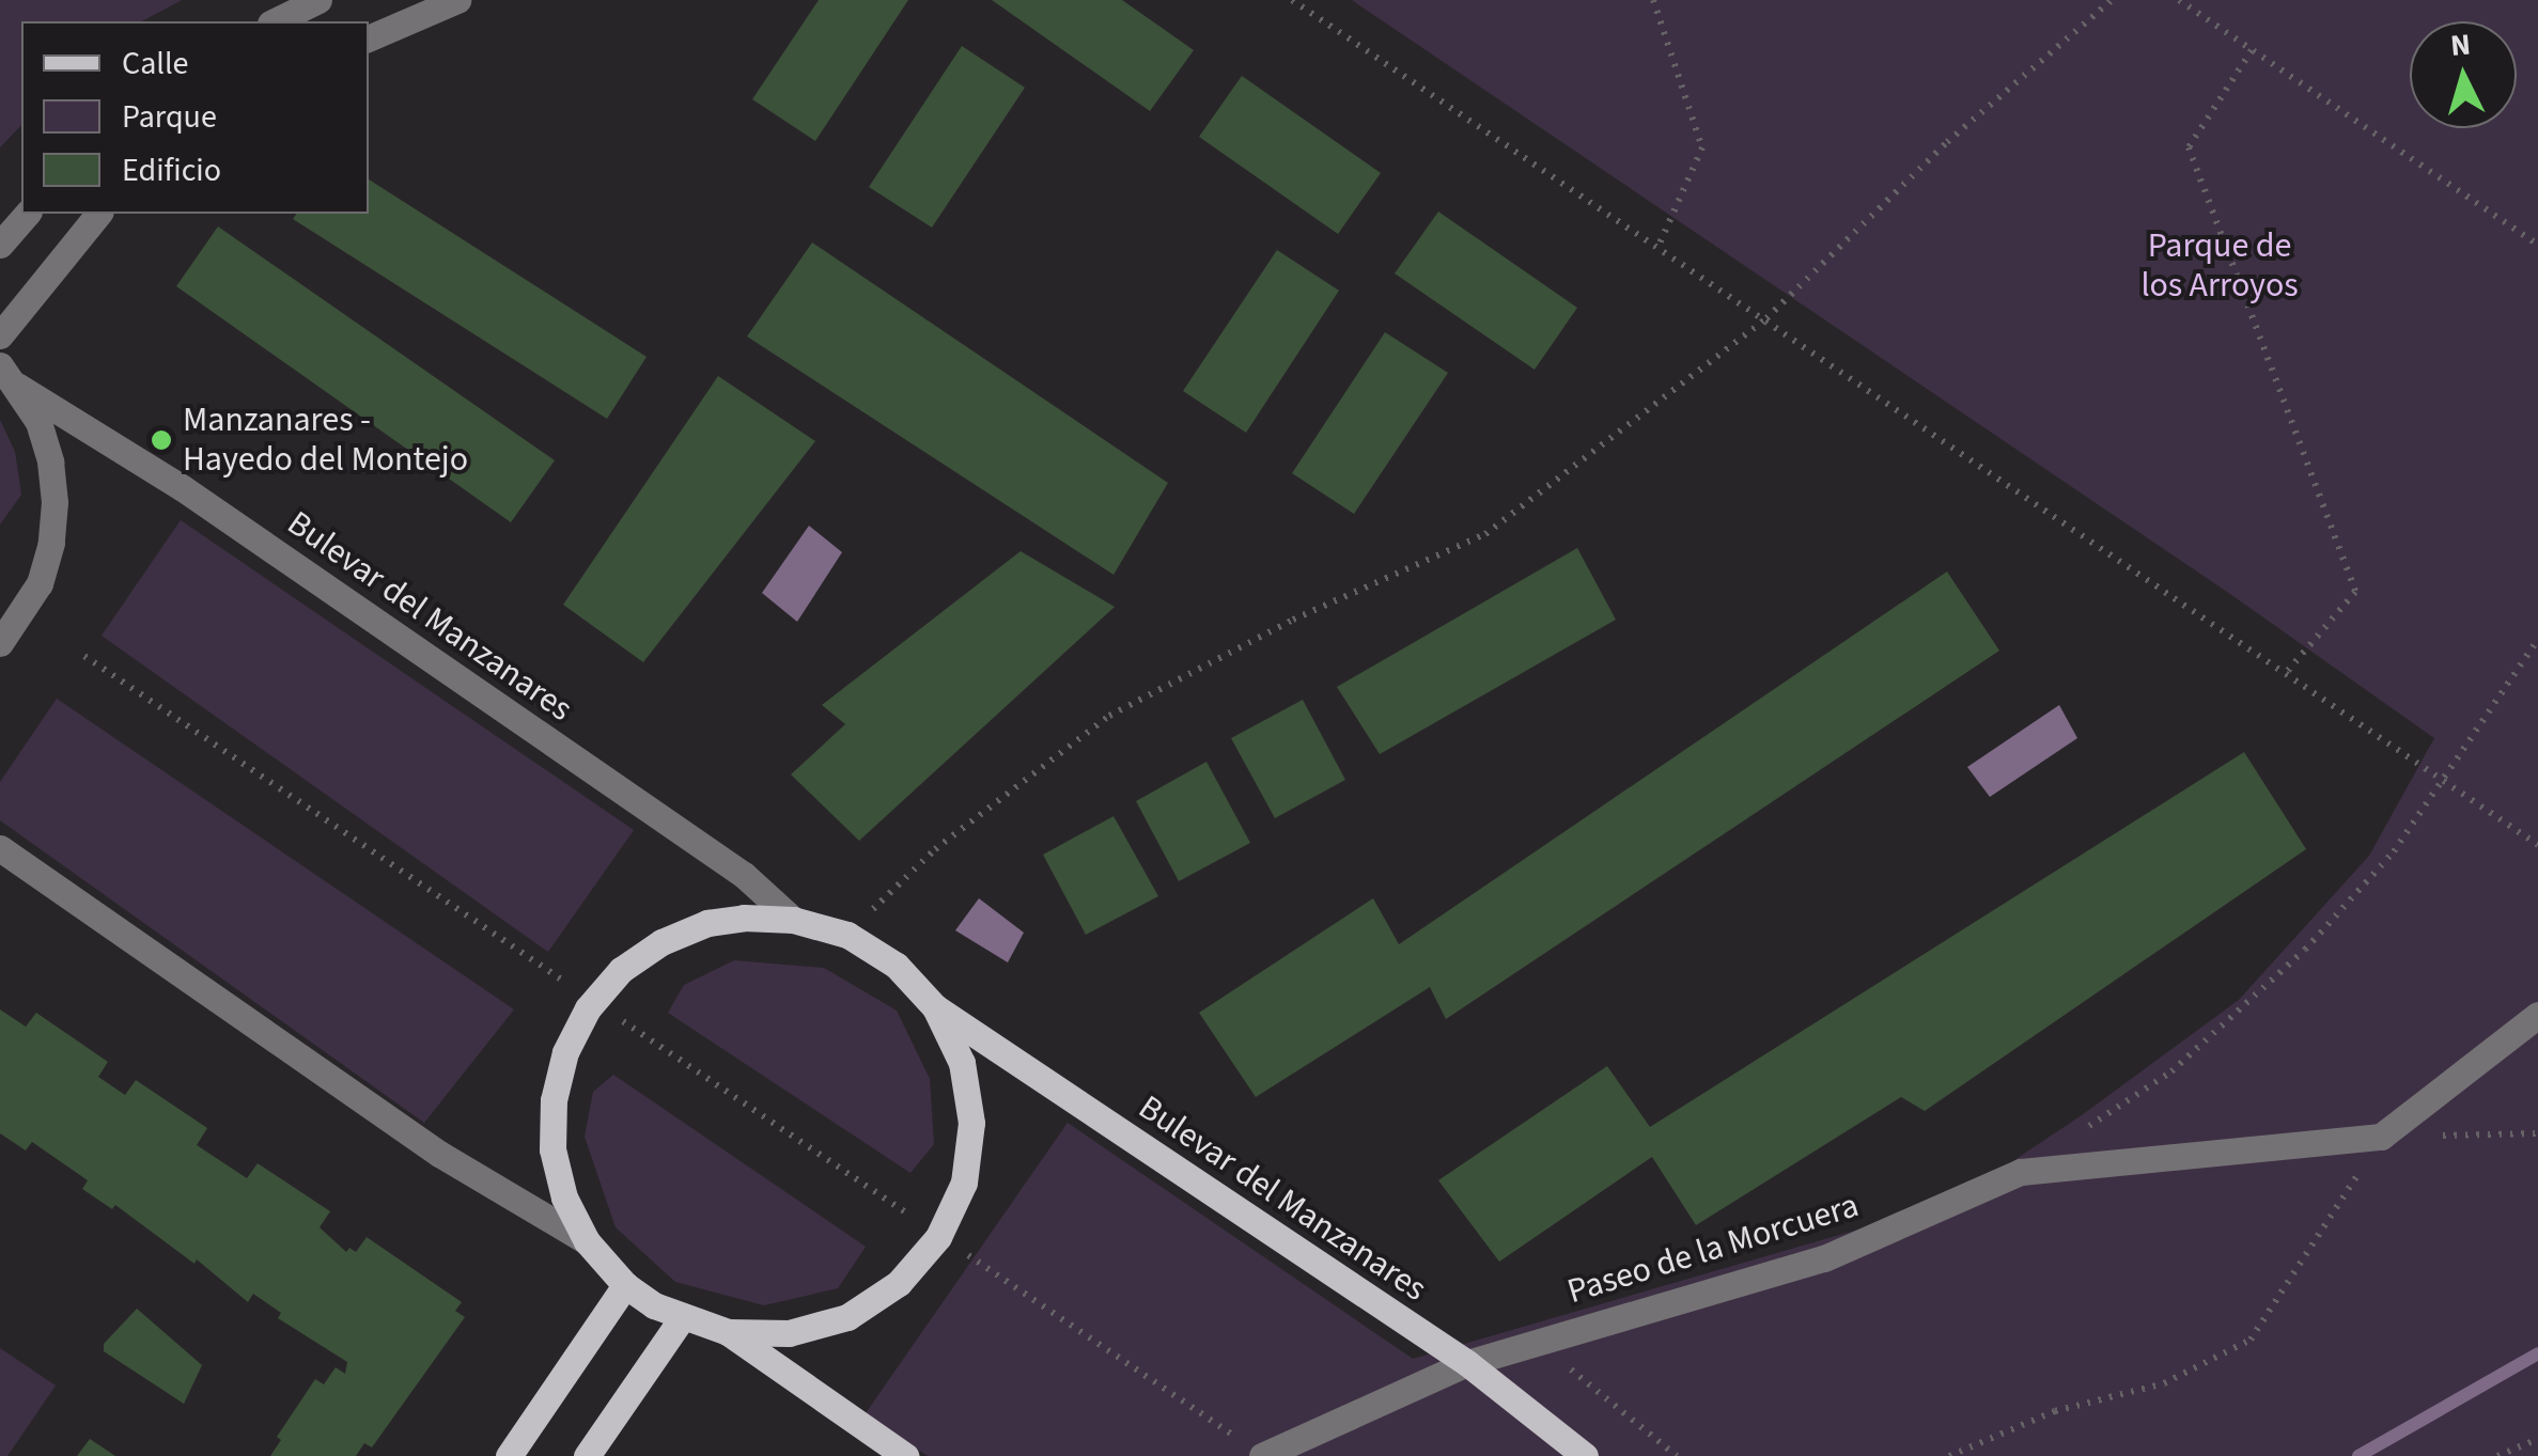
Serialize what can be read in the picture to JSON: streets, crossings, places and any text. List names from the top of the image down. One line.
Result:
{"streets":{"main road":["Bulevar del Manzanares"],"street":["Paseo de la Morcuera"]},"crossings":[["Bulevar del Manzanares","Paseo de la Morcuera"]],"parks":["Parque de los Arroyos"],"places":["Manzanares - Hayedo del Montejo"],"legend":["Calle","Parque","Edificio"],"north":"top"}
